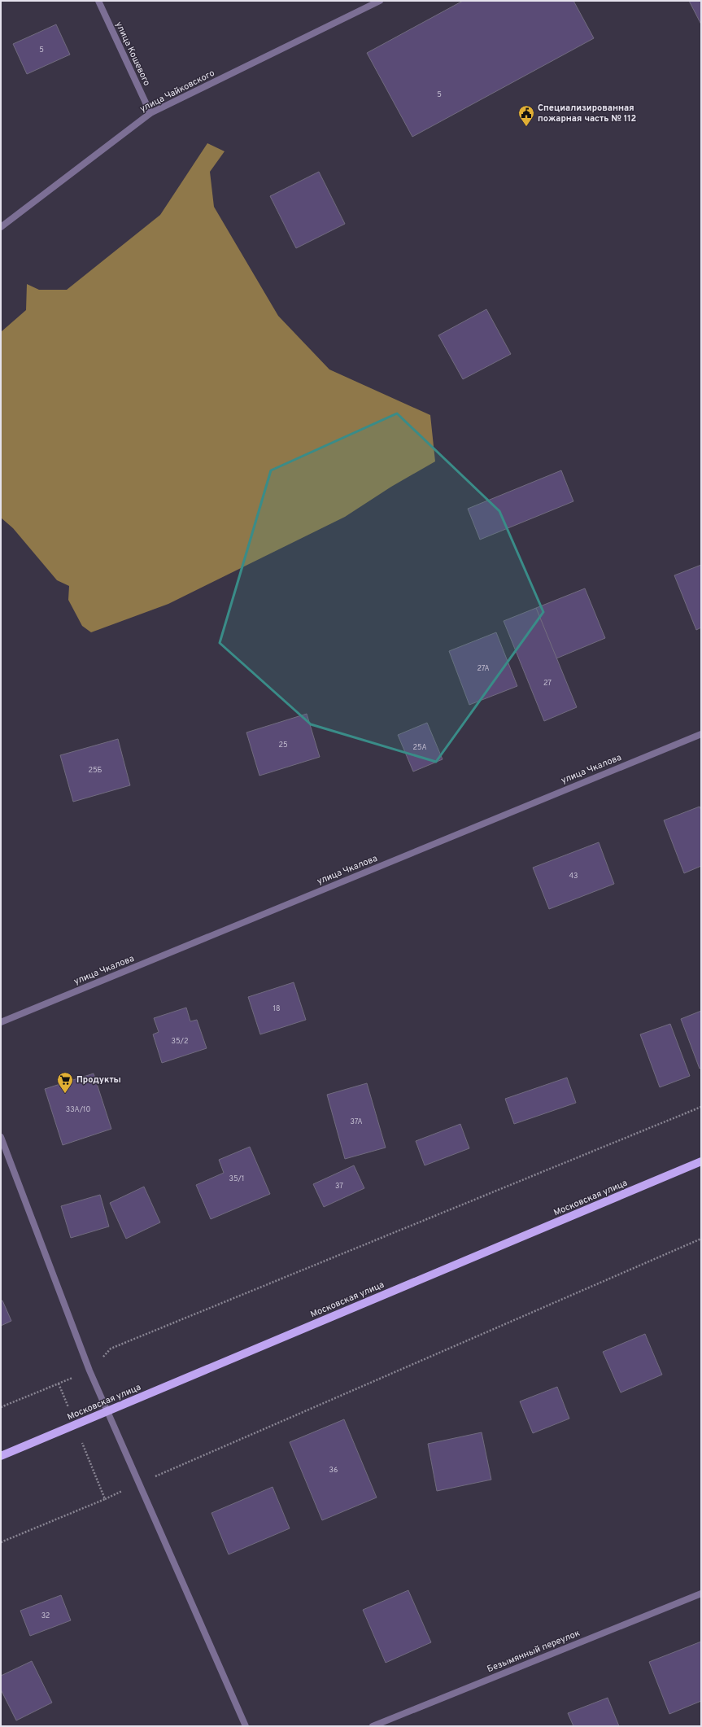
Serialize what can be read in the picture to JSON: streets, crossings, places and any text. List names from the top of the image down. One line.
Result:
{"streets":{"main road":["Московская улица"],"street":["улица Кошевого","улица Чайковского","улица Чкалова","Безымянный переулок"]},"crossings":[["улица Кошевого","улица Чайковского"]],"places":{"public building":["Специализированная пожарная часть № 112"],"supermarket":["Продукты"]},"house_numbers":["5","5","27А","27","25","25А","25Б","43","18","35/2","33А/10","37А","35/1","37","36","32"]}
